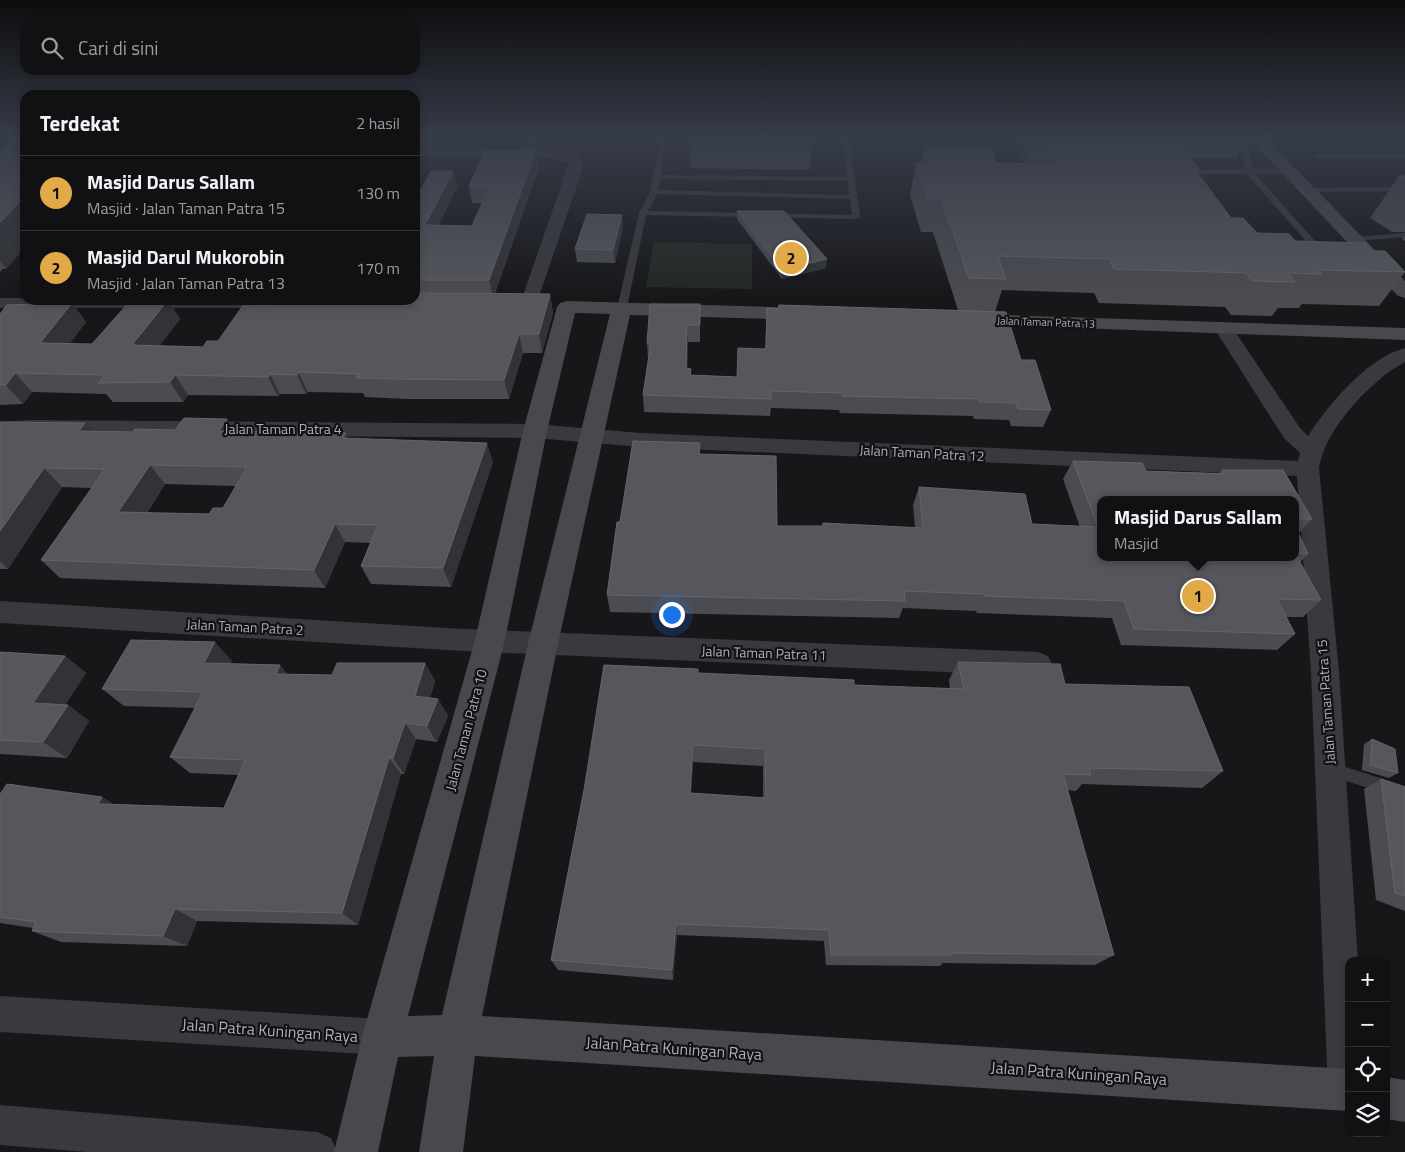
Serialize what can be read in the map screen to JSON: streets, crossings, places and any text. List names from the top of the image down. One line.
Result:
{"streets":{"street":["Jalan Taman Patra 13","Jalan Taman Patra 4","Jalan Taman Patra 12","Jalan Taman Patra 2","Jalan Taman Patra 11","Jalan Taman Patra 15","Jalan Taman Patra 10","Jalan Patra Kuningan Raya"]},"crossings":[["Jalan Taman Patra 4","Jalan Taman Patra 12"],["Jalan Taman Patra 4","Jalan Taman Patra 10"],["Jalan Taman Patra 12","Jalan Taman Patra 15"],["Jalan Taman Patra 12","Jalan Taman Patra 10"],["Jalan Taman Patra 2","Jalan Taman Patra 11"],["Jalan Taman Patra 2","Jalan Taman Patra 10"],["Jalan Taman Patra 11","Jalan Taman Patra 10"],["Jalan Taman Patra 10","Jalan Patra Kuningan Raya"]],"page":{"search":"Cari di sini","heading":["Terdekat","2 hasil"],"list":[{"mark":"1","name":"Masjid Darus Sallam","note":"Masjid · Jalan Taman Patra 15","value":"130 m"},{"mark":"2","name":"Masjid Darul Mukorobin","note":"Masjid · Jalan Taman Patra 13","value":"170 m"}],"pins":["2","1"],"popup":["Masjid Darus Sallam","Masjid"],"map_buttons":["+","−"]}}
